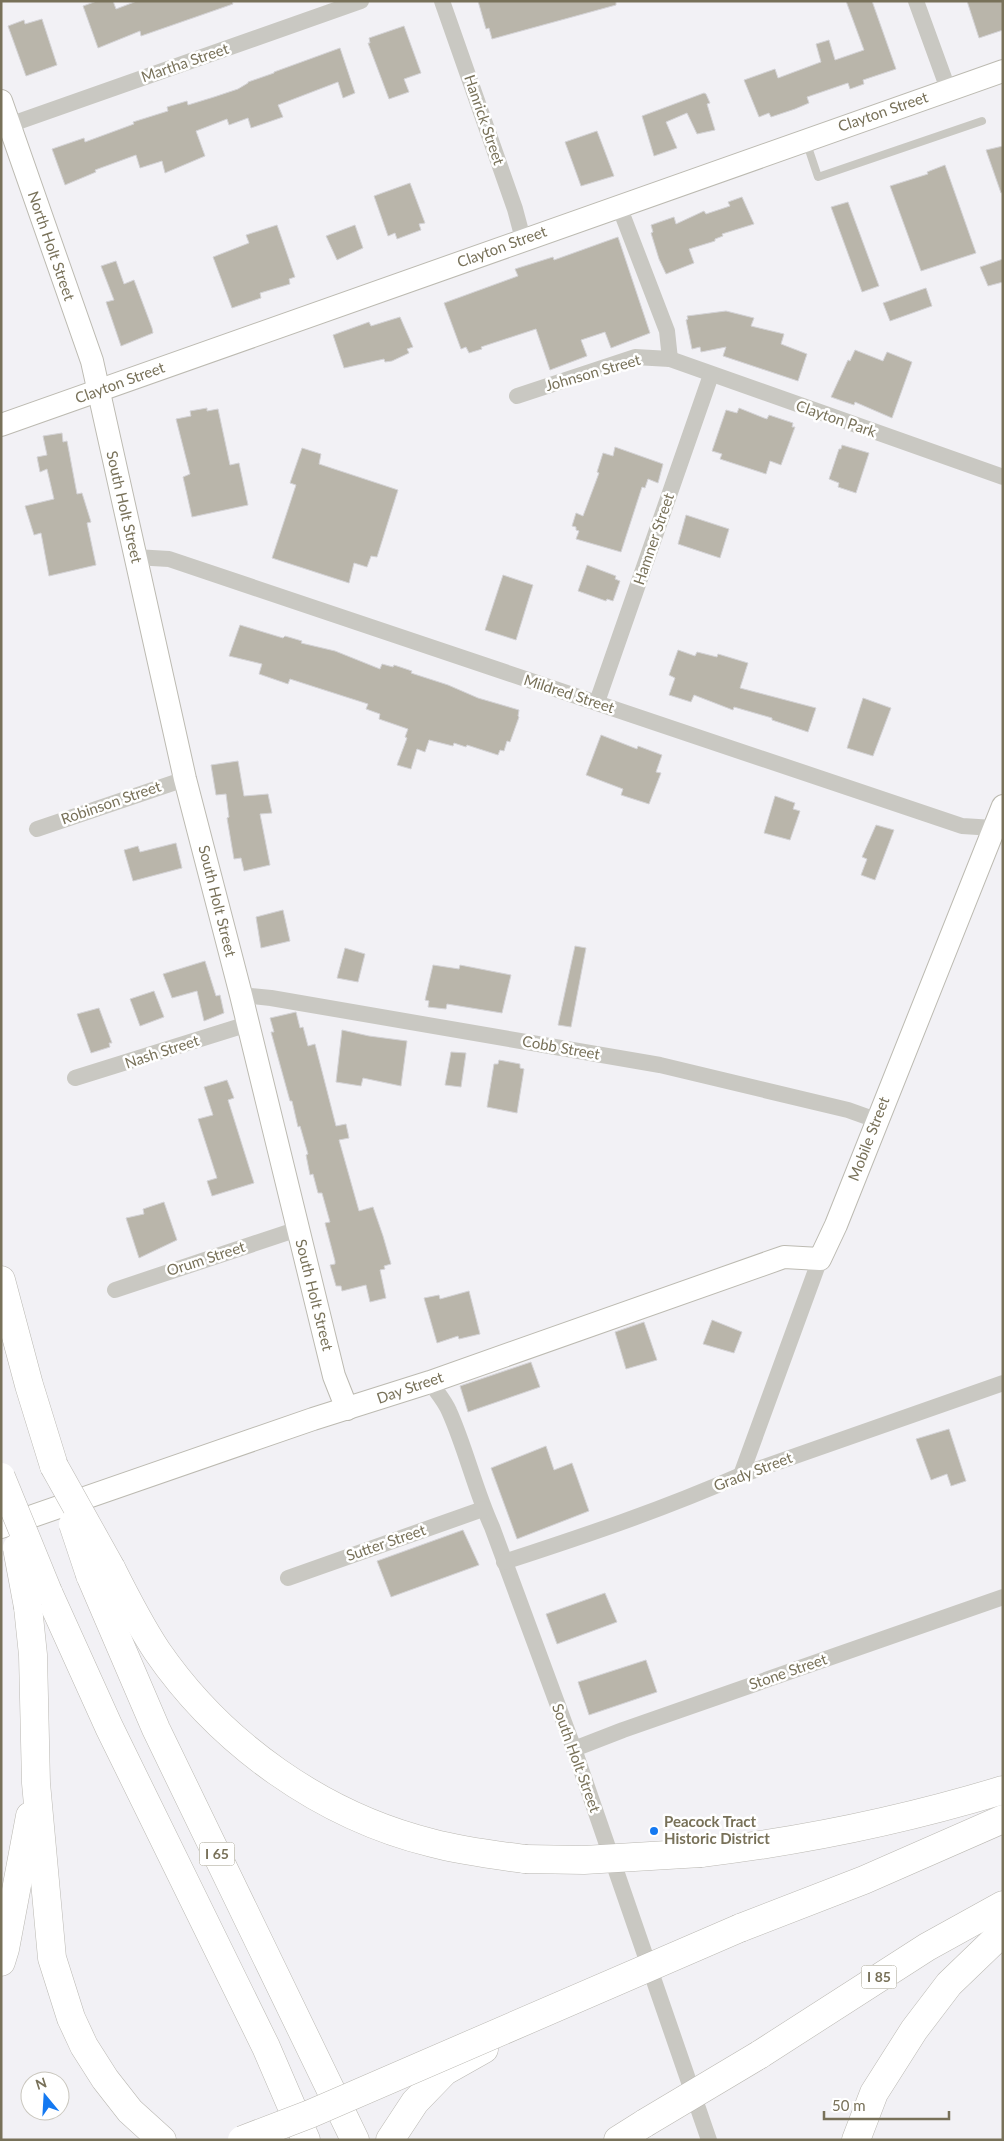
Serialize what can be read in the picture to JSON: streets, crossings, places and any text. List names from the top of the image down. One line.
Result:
{"streets":{"highway":["I 65","I 85"],"street":["Martha Street","Clayton Street","Hanrick Street","North Holt Street","Johnson Street","Clayton Park","South Holt Street","Hamner Street","Mildred Street","Robinson Street","Cobb Street","Nash Street","Mobile Street","Orum Street","Day Street","Grady Street","Sutter Street","Stone Street"]},"crossings":[["Martha Street","North Holt Street"],["Clayton Street","Hanrick Street"],["Clayton Street","North Holt Street"],["Clayton Street","South Holt Street"],["North Holt Street","South Holt Street"],["Johnson Street","Clayton Park"],["Clayton Park","Hamner Street"],["South Holt Street","Mildred Street"],["South Holt Street","Robinson Street"],["South Holt Street","Cobb Street"],["South Holt Street","Nash Street"],["South Holt Street","Orum Street"],["South Holt Street","Day Street"],["South Holt Street","Grady Street"],["South Holt Street","Sutter Street"],["South Holt Street","Stone Street"],["Hamner Street","Mildred Street"],["Mildred Street","Mobile Street"],["Cobb Street","Mobile Street"],["Mobile Street","Day Street"],["Mobile Street","Grady Street"]],"places":["Peacock Tract Historic District"],"scale_bar":"50 m","north":"top"}
